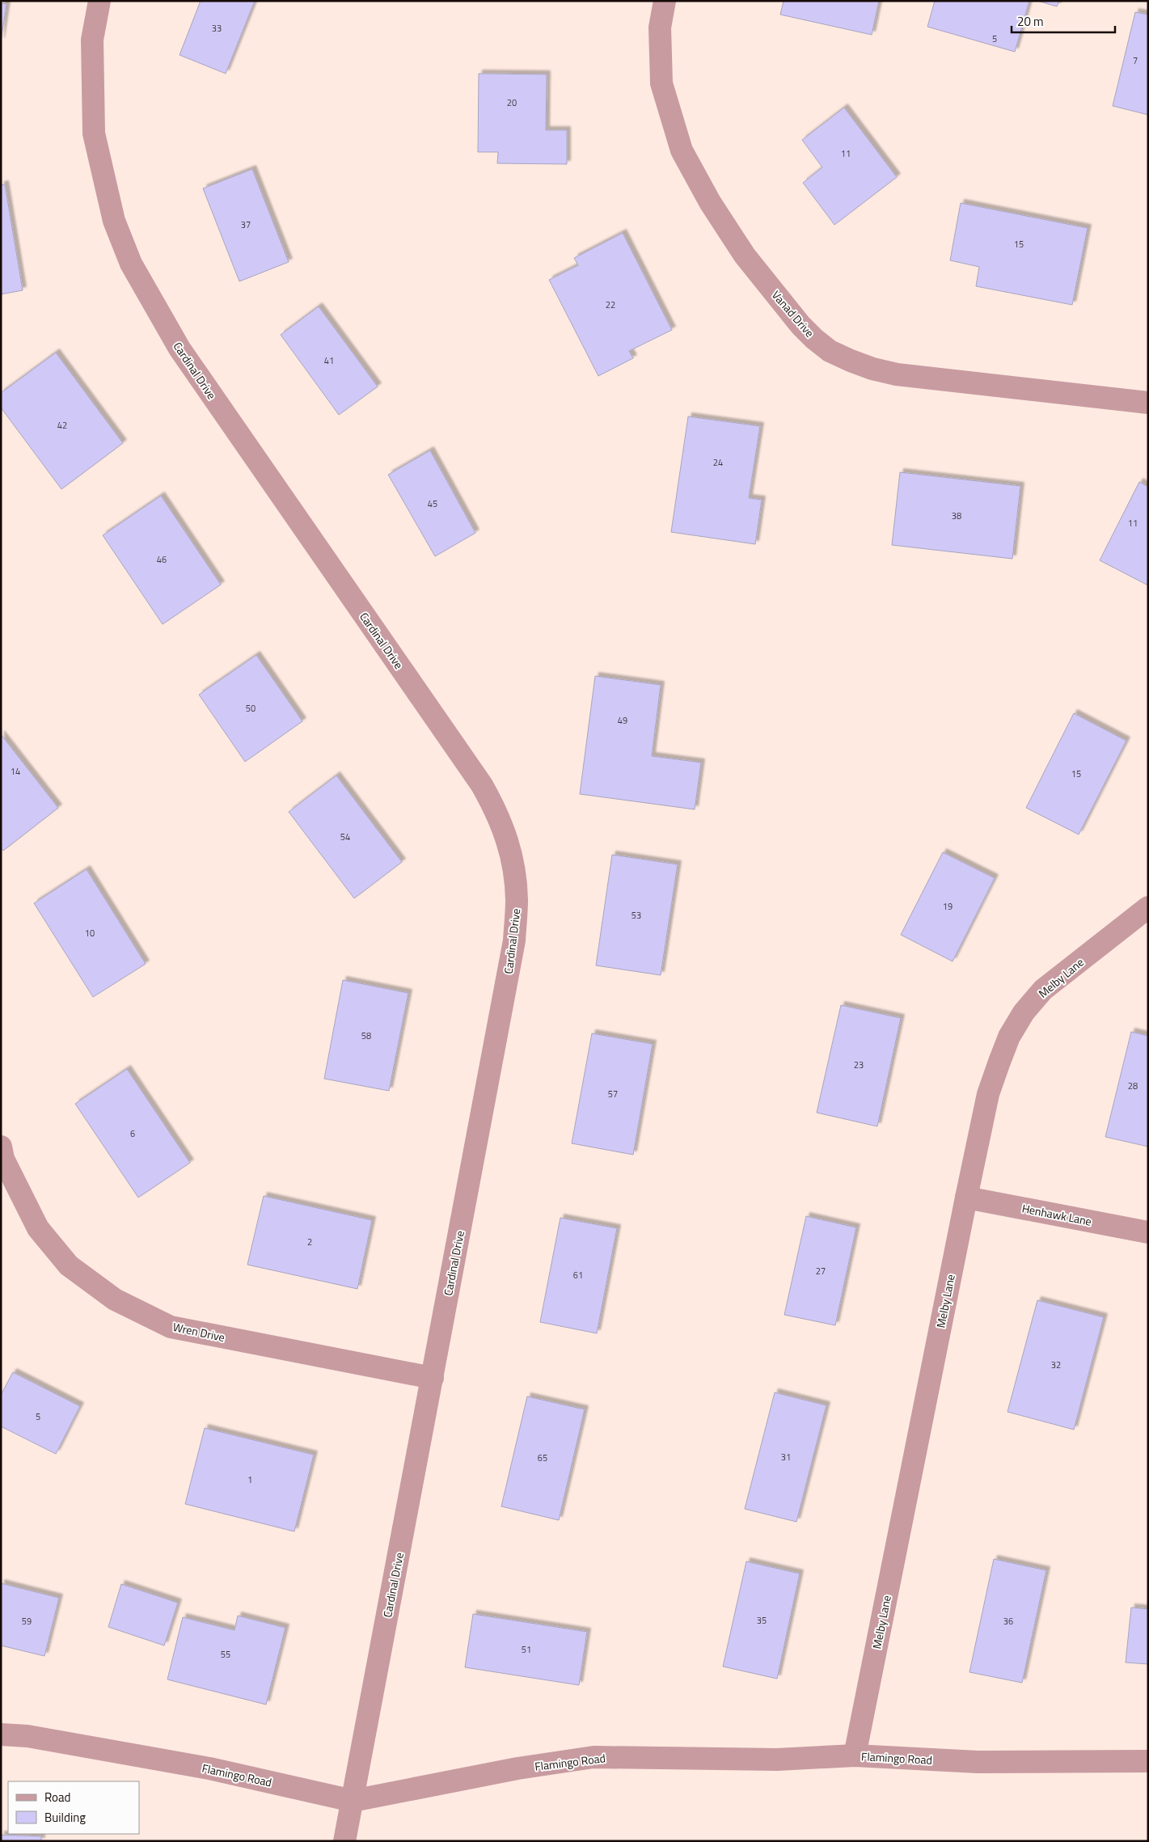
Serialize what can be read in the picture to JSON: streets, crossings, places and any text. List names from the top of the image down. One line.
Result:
{"streets":{"street":["Vanad Drive","Cardinal Drive","Melby Lane","Henhawk Lane","Wren Drive","Flamingo Road"]},"crossings":[["Cardinal Drive","Wren Drive"],["Cardinal Drive","Flamingo Road"],["Melby Lane","Henhawk Lane"],["Melby Lane","Flamingo Road"]],"house_numbers":["33","5","7","20","11","37","15","22","41","42","24","45","38","11","46","50","49","14","15","54","19","53","10","58","23","28","57","6","2","27","61","32","5","31","65","1","35","59","36","51","55"],"legend":["Road","Building"],"scale_bar":"20 m"}
